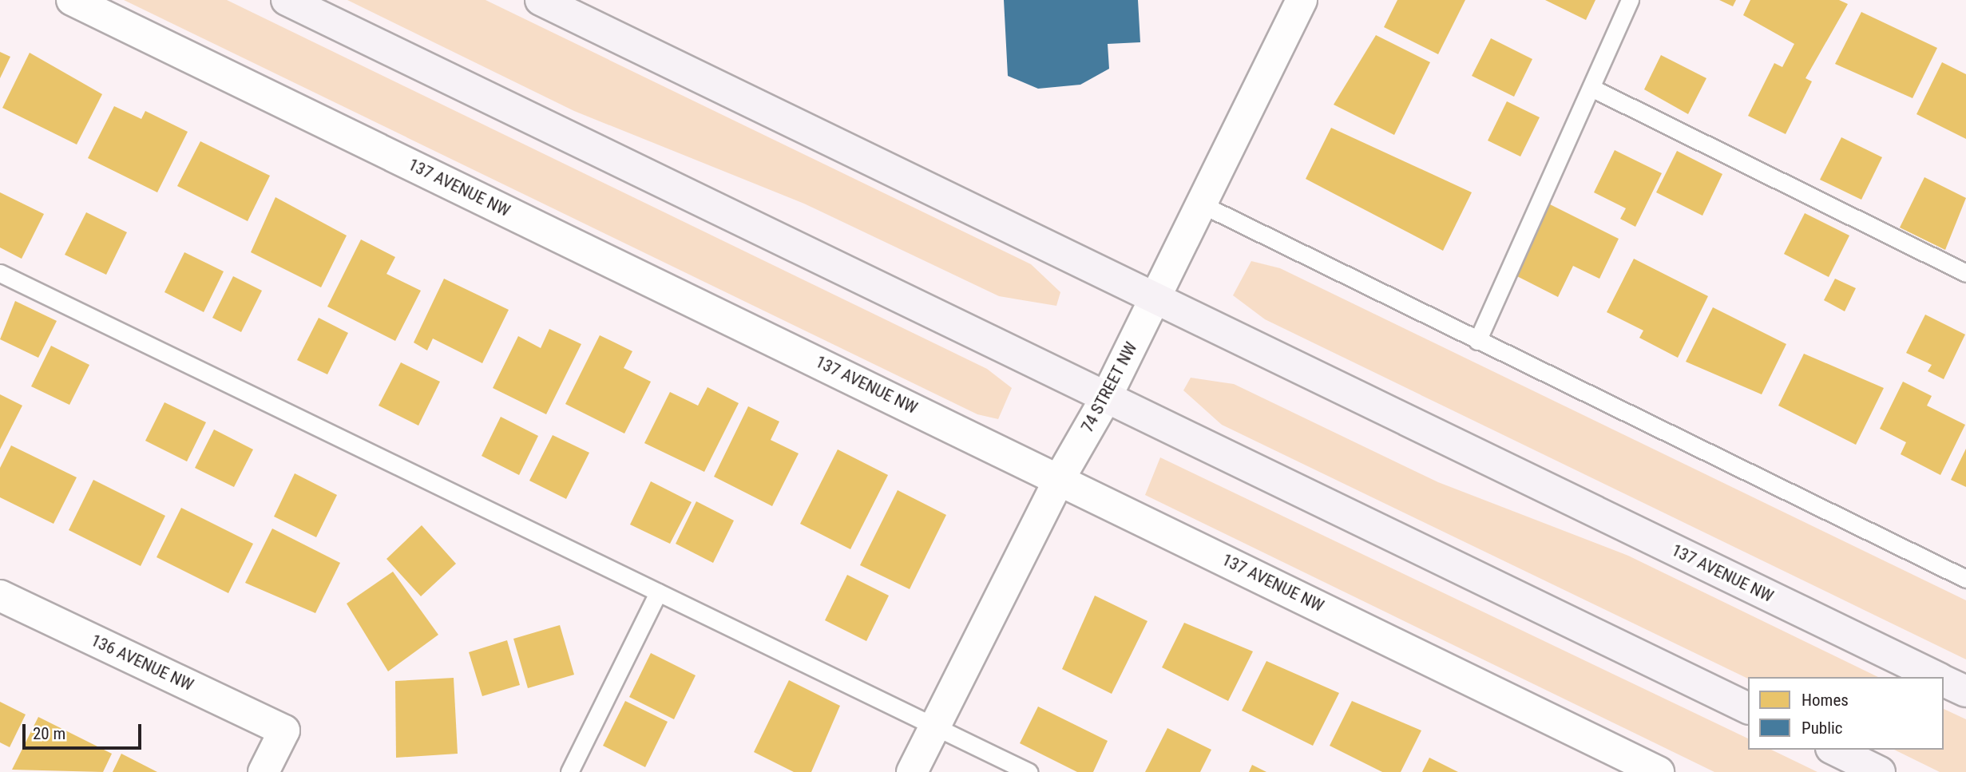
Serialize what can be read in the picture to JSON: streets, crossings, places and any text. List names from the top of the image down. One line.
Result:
{"streets":{"main road":["137 AVENUE NW"],"street":["74 STREET NW","136 AVENUE NW"]},"crossings":[["137 AVENUE NW","74 STREET NW"]],"legend":["Homes","Public"],"scale_bar":"20 m"}
